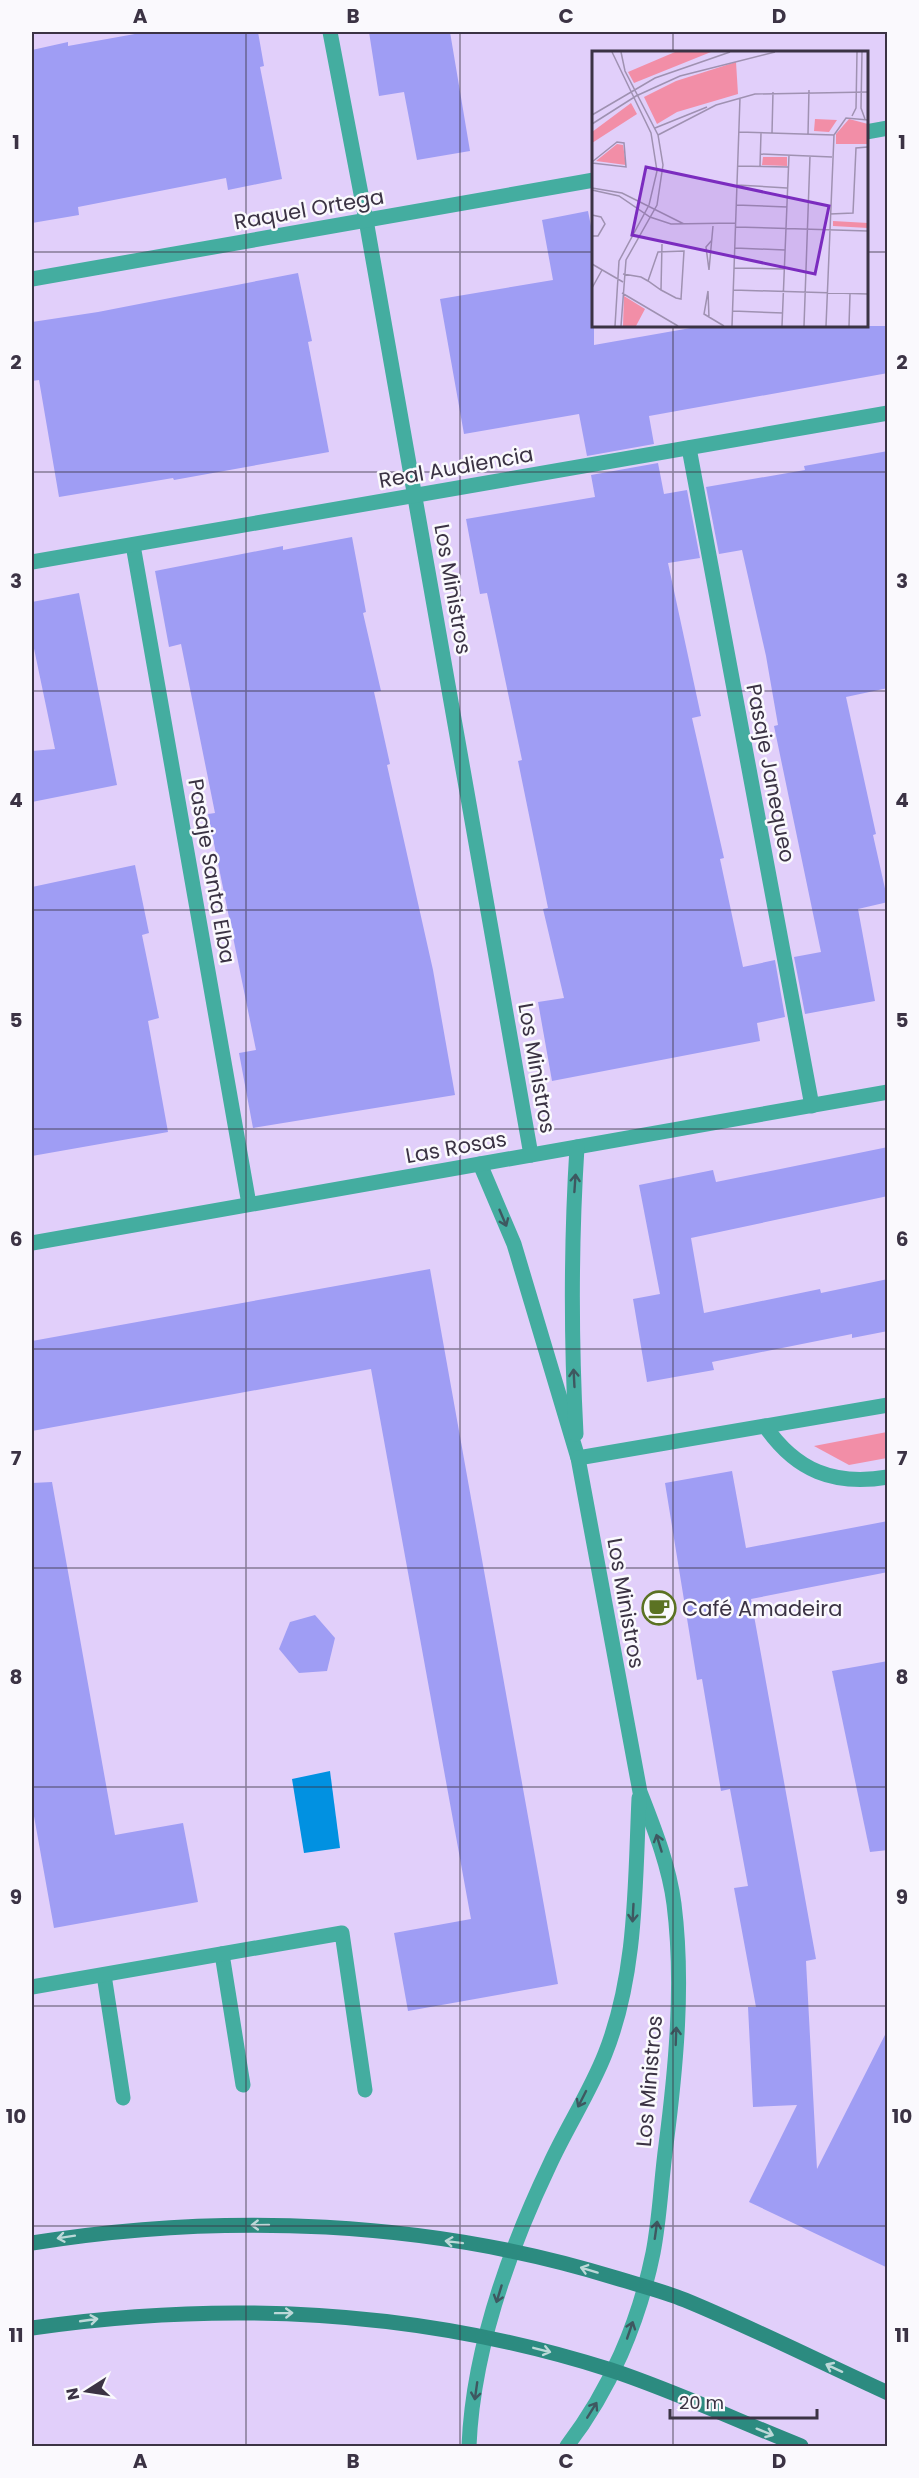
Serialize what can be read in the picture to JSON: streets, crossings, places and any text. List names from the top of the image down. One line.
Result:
{"streets":{"street":["Raquel Ortega","Real Audiencia","Los Ministros","Pasaje Janequeo","Pasaje Santa Elba","Las Rosas"]},"crossings":[["Raquel Ortega","Los Ministros"],["Real Audiencia","Los Ministros"],["Real Audiencia","Pasaje Janequeo"],["Real Audiencia","Pasaje Santa Elba"],["Los Ministros","Las Rosas"],["Pasaje Janequeo","Las Rosas"],["Pasaje Santa Elba","Las Rosas"]],"places":{"cafe":["Café Amadeira"]},"scale_bar":"20 m","north":"left","grid":{"columns":["A","B","C","D"],"rows":["1","2","3","4","5","6","7","8","9","10","11"]}}
